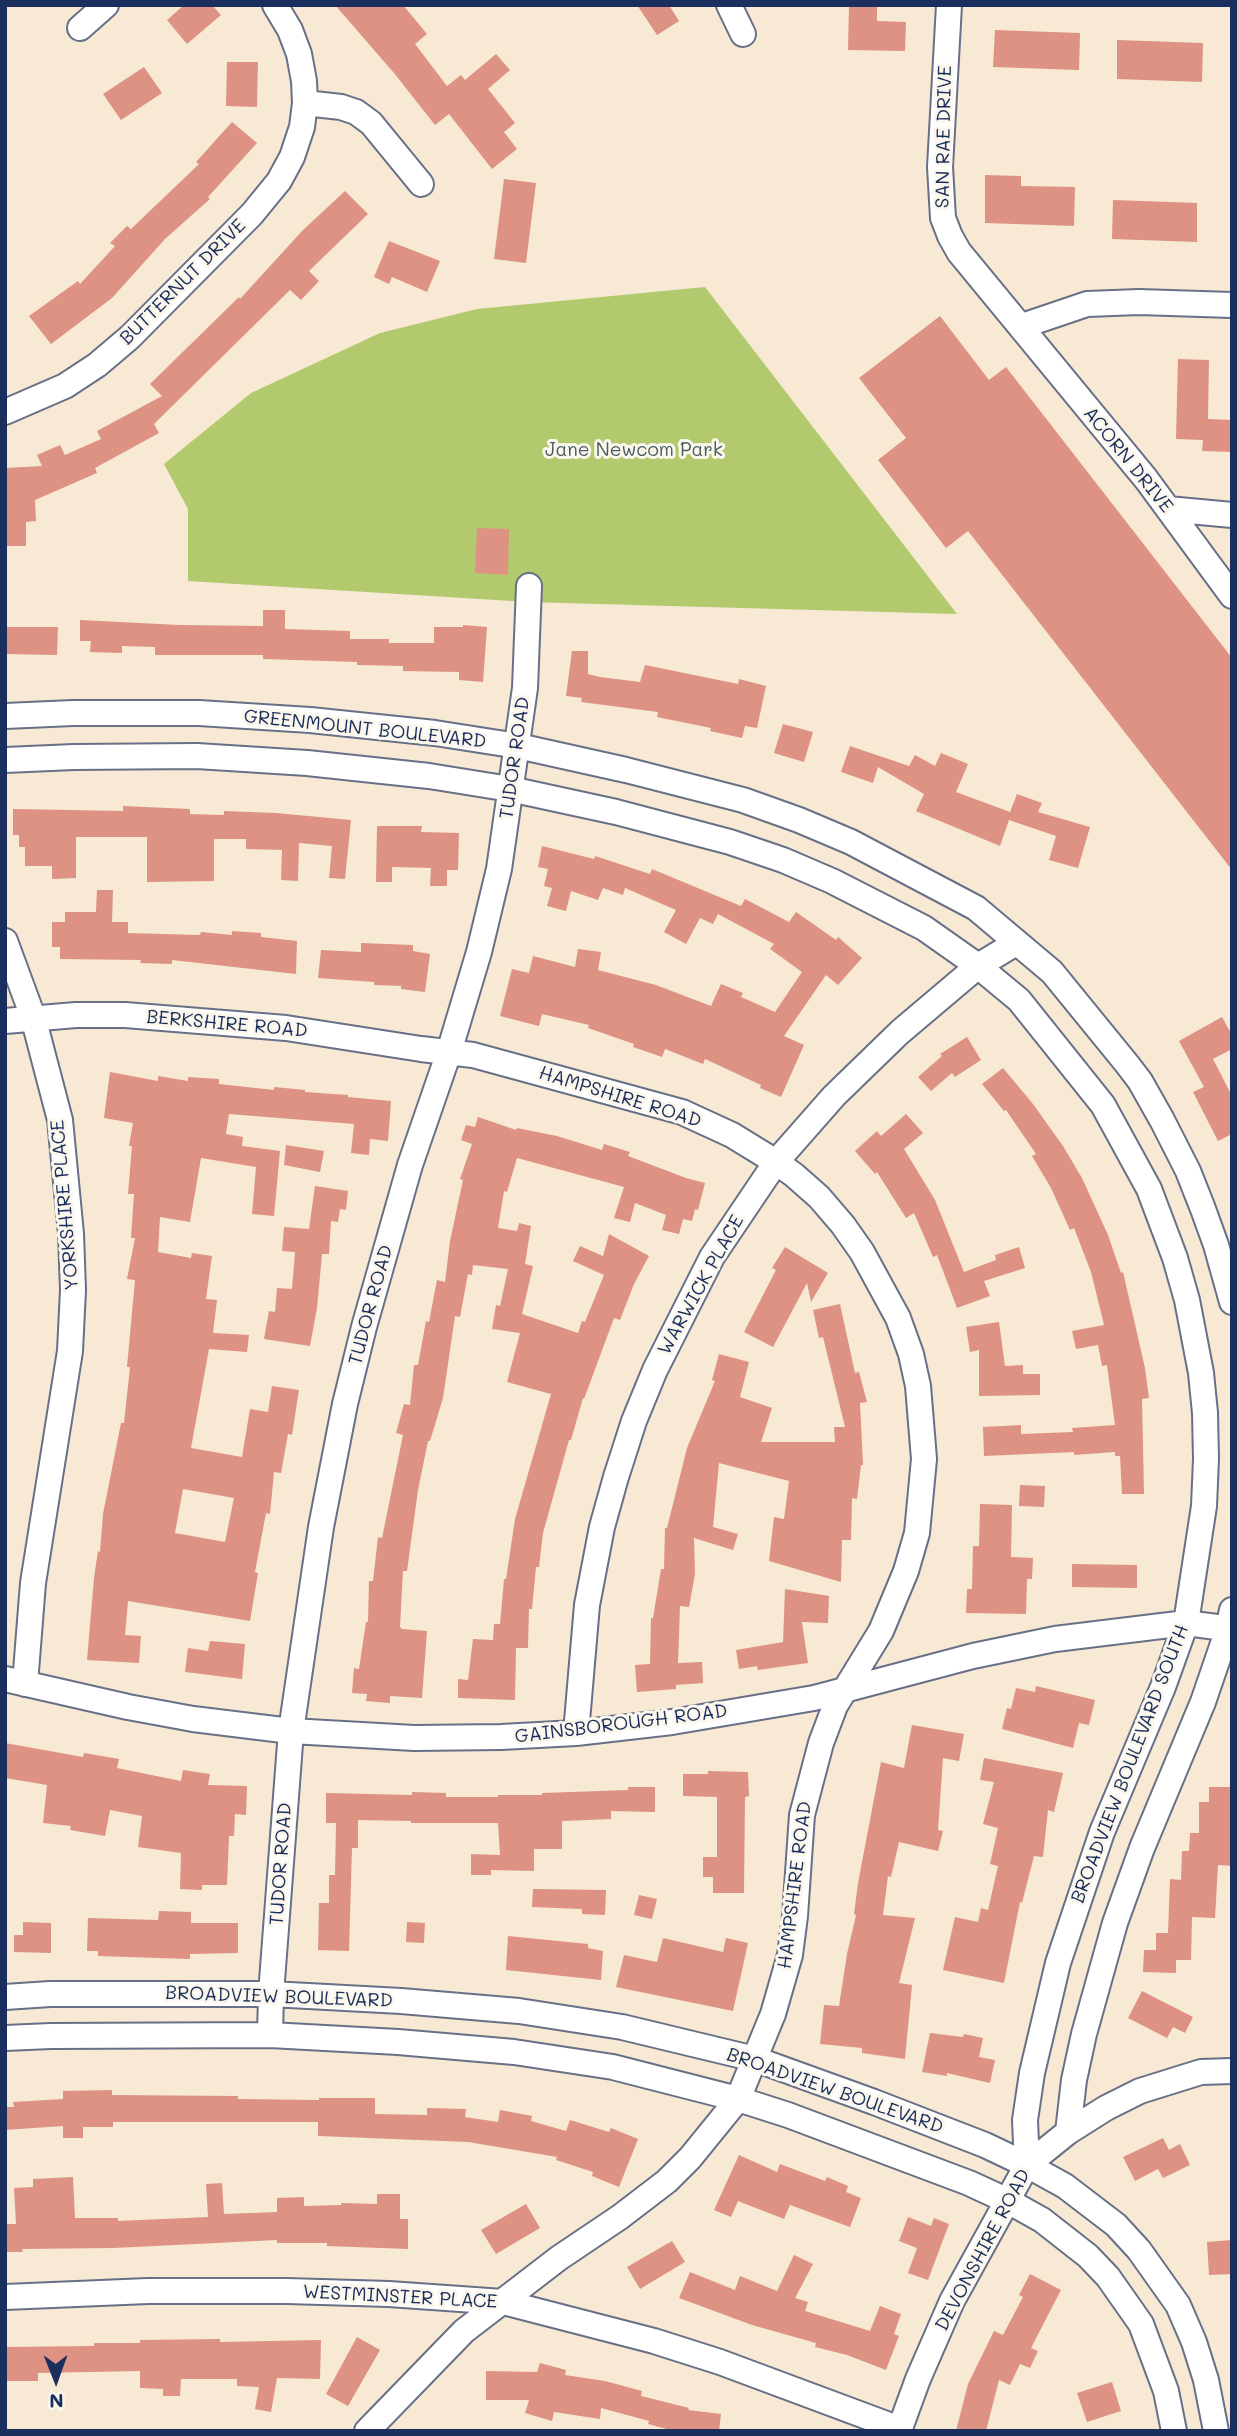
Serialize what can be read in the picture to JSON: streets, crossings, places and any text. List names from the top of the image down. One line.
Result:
{"streets":{"street":["SAN RAE DRIVE","BUTTERNUT DRIVE","ACORN DRIVE","GREENMOUNT BOULEVARD","TUDOR ROAD","BERKSHIRE ROAD","HAMPSHIRE ROAD","YORKSHIRE PLACE","WARWICK PLACE","GAINSBOROUGH ROAD","BROADVIEW BOULEVARD SOUTH","BROADVIEW BOULEVARD","DEVONSHIRE ROAD","WESTMINSTER PLACE"]},"crossings":[["SAN RAE DRIVE","ACORN DRIVE"],["GREENMOUNT BOULEVARD","TUDOR ROAD"],["GREENMOUNT BOULEVARD","WARWICK PLACE"],["GREENMOUNT BOULEVARD","BROADVIEW BOULEVARD SOUTH"],["TUDOR ROAD","BERKSHIRE ROAD"],["TUDOR ROAD","HAMPSHIRE ROAD"],["TUDOR ROAD","GAINSBOROUGH ROAD"],["TUDOR ROAD","BROADVIEW BOULEVARD"],["BERKSHIRE ROAD","HAMPSHIRE ROAD"],["BERKSHIRE ROAD","YORKSHIRE PLACE"],["HAMPSHIRE ROAD","WARWICK PLACE"],["HAMPSHIRE ROAD","GAINSBOROUGH ROAD"],["HAMPSHIRE ROAD","BROADVIEW BOULEVARD"],["HAMPSHIRE ROAD","WESTMINSTER PLACE"],["YORKSHIRE PLACE","GAINSBOROUGH ROAD"],["WARWICK PLACE","GAINSBOROUGH ROAD"],["WARWICK PLACE","BROADVIEW BOULEVARD SOUTH"],["GAINSBOROUGH ROAD","BROADVIEW BOULEVARD SOUTH"],["BROADVIEW BOULEVARD SOUTH","BROADVIEW BOULEVARD"],["BROADVIEW BOULEVARD SOUTH","DEVONSHIRE ROAD"],["BROADVIEW BOULEVARD","DEVONSHIRE ROAD"],["DEVONSHIRE ROAD","WESTMINSTER PLACE"]],"parks":["Jane Newcom Park"],"north":"bottom"}
